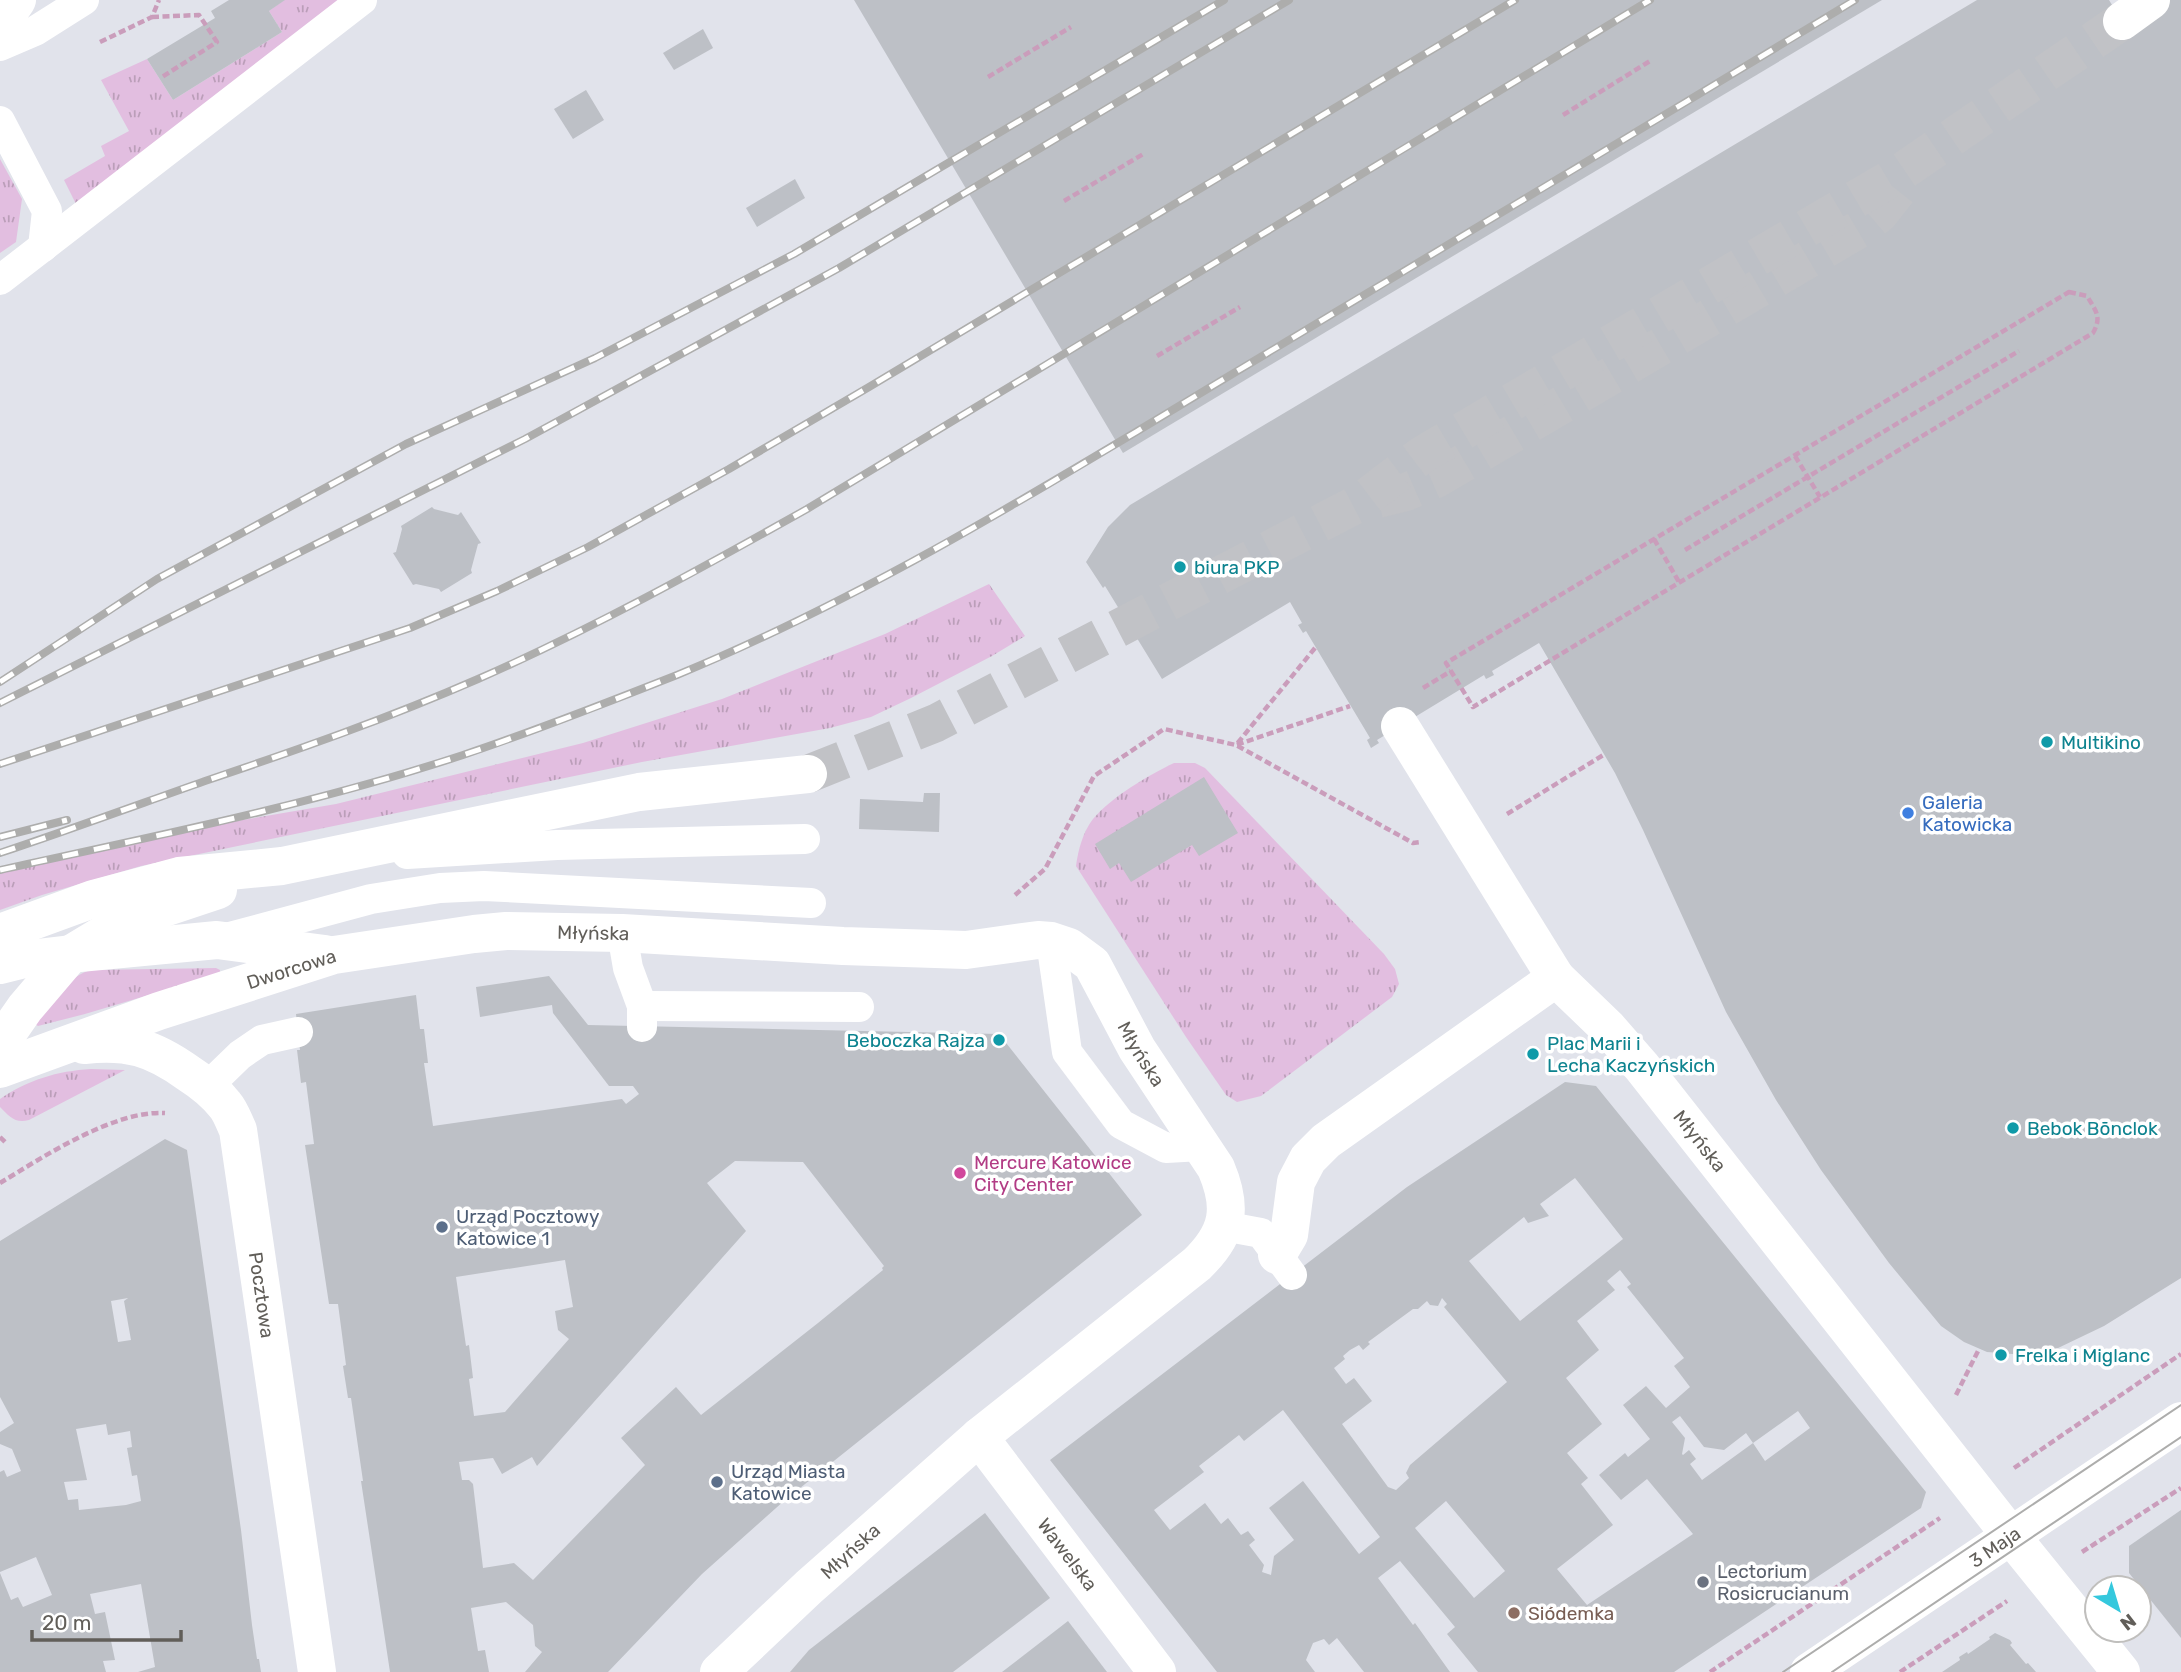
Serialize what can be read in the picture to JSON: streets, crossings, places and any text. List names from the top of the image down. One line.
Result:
{"streets":{"street":["Młyńska","Dworcowa","Pocztowa","3 Maja","Wawelska"]},"crossings":[["Młyńska","Dworcowa"],["Młyńska","3 Maja"],["Młyńska","Wawelska"],["Dworcowa","Pocztowa"]],"places":["biura PKP","Multikino","Galeria Katowicka","Beboczka Rajza","Plac Marii i Lecha Kaczyńskich","Bebok Bōnclok","Mercure Katowice City Center","Urząd Pocztowy Katowice 1","Frelka i Miglanc","Urząd Miasta Katowice","Lectorium Rosicrucianum","Siódemka"],"scale_bar":"20 m","north":"bottom right"}
